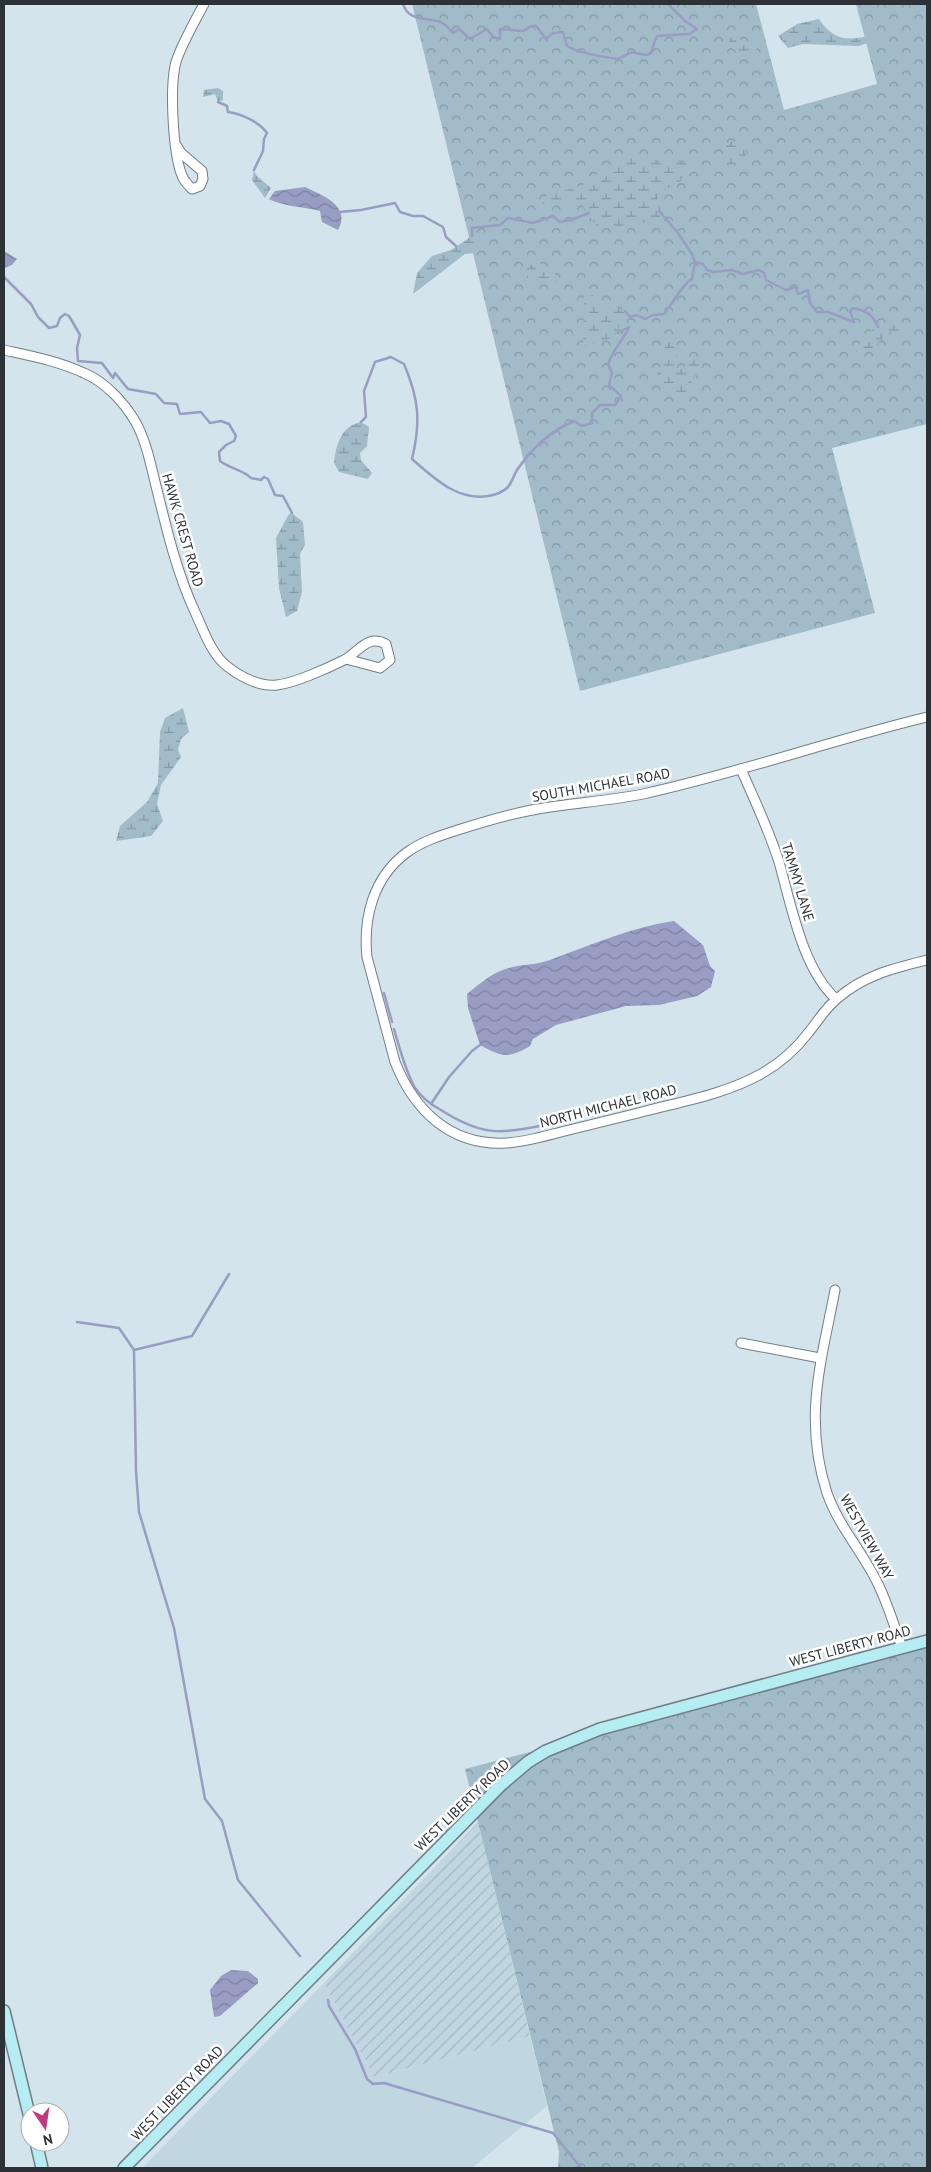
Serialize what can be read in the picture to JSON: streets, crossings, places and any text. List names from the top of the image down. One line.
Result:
{"streets":{"main road":["WEST LIBERTY ROAD"],"street":["HAWK CREST ROAD","SOUTH MICHAEL ROAD","TAMMY LANE","NORTH MICHAEL ROAD","WESTVIEW WAY"]},"crossings":[["SOUTH MICHAEL ROAD","TAMMY LANE"],["SOUTH MICHAEL ROAD","NORTH MICHAEL ROAD"],["TAMMY LANE","NORTH MICHAEL ROAD"],["WESTVIEW WAY","WEST LIBERTY ROAD"]],"north":"bottom"}
